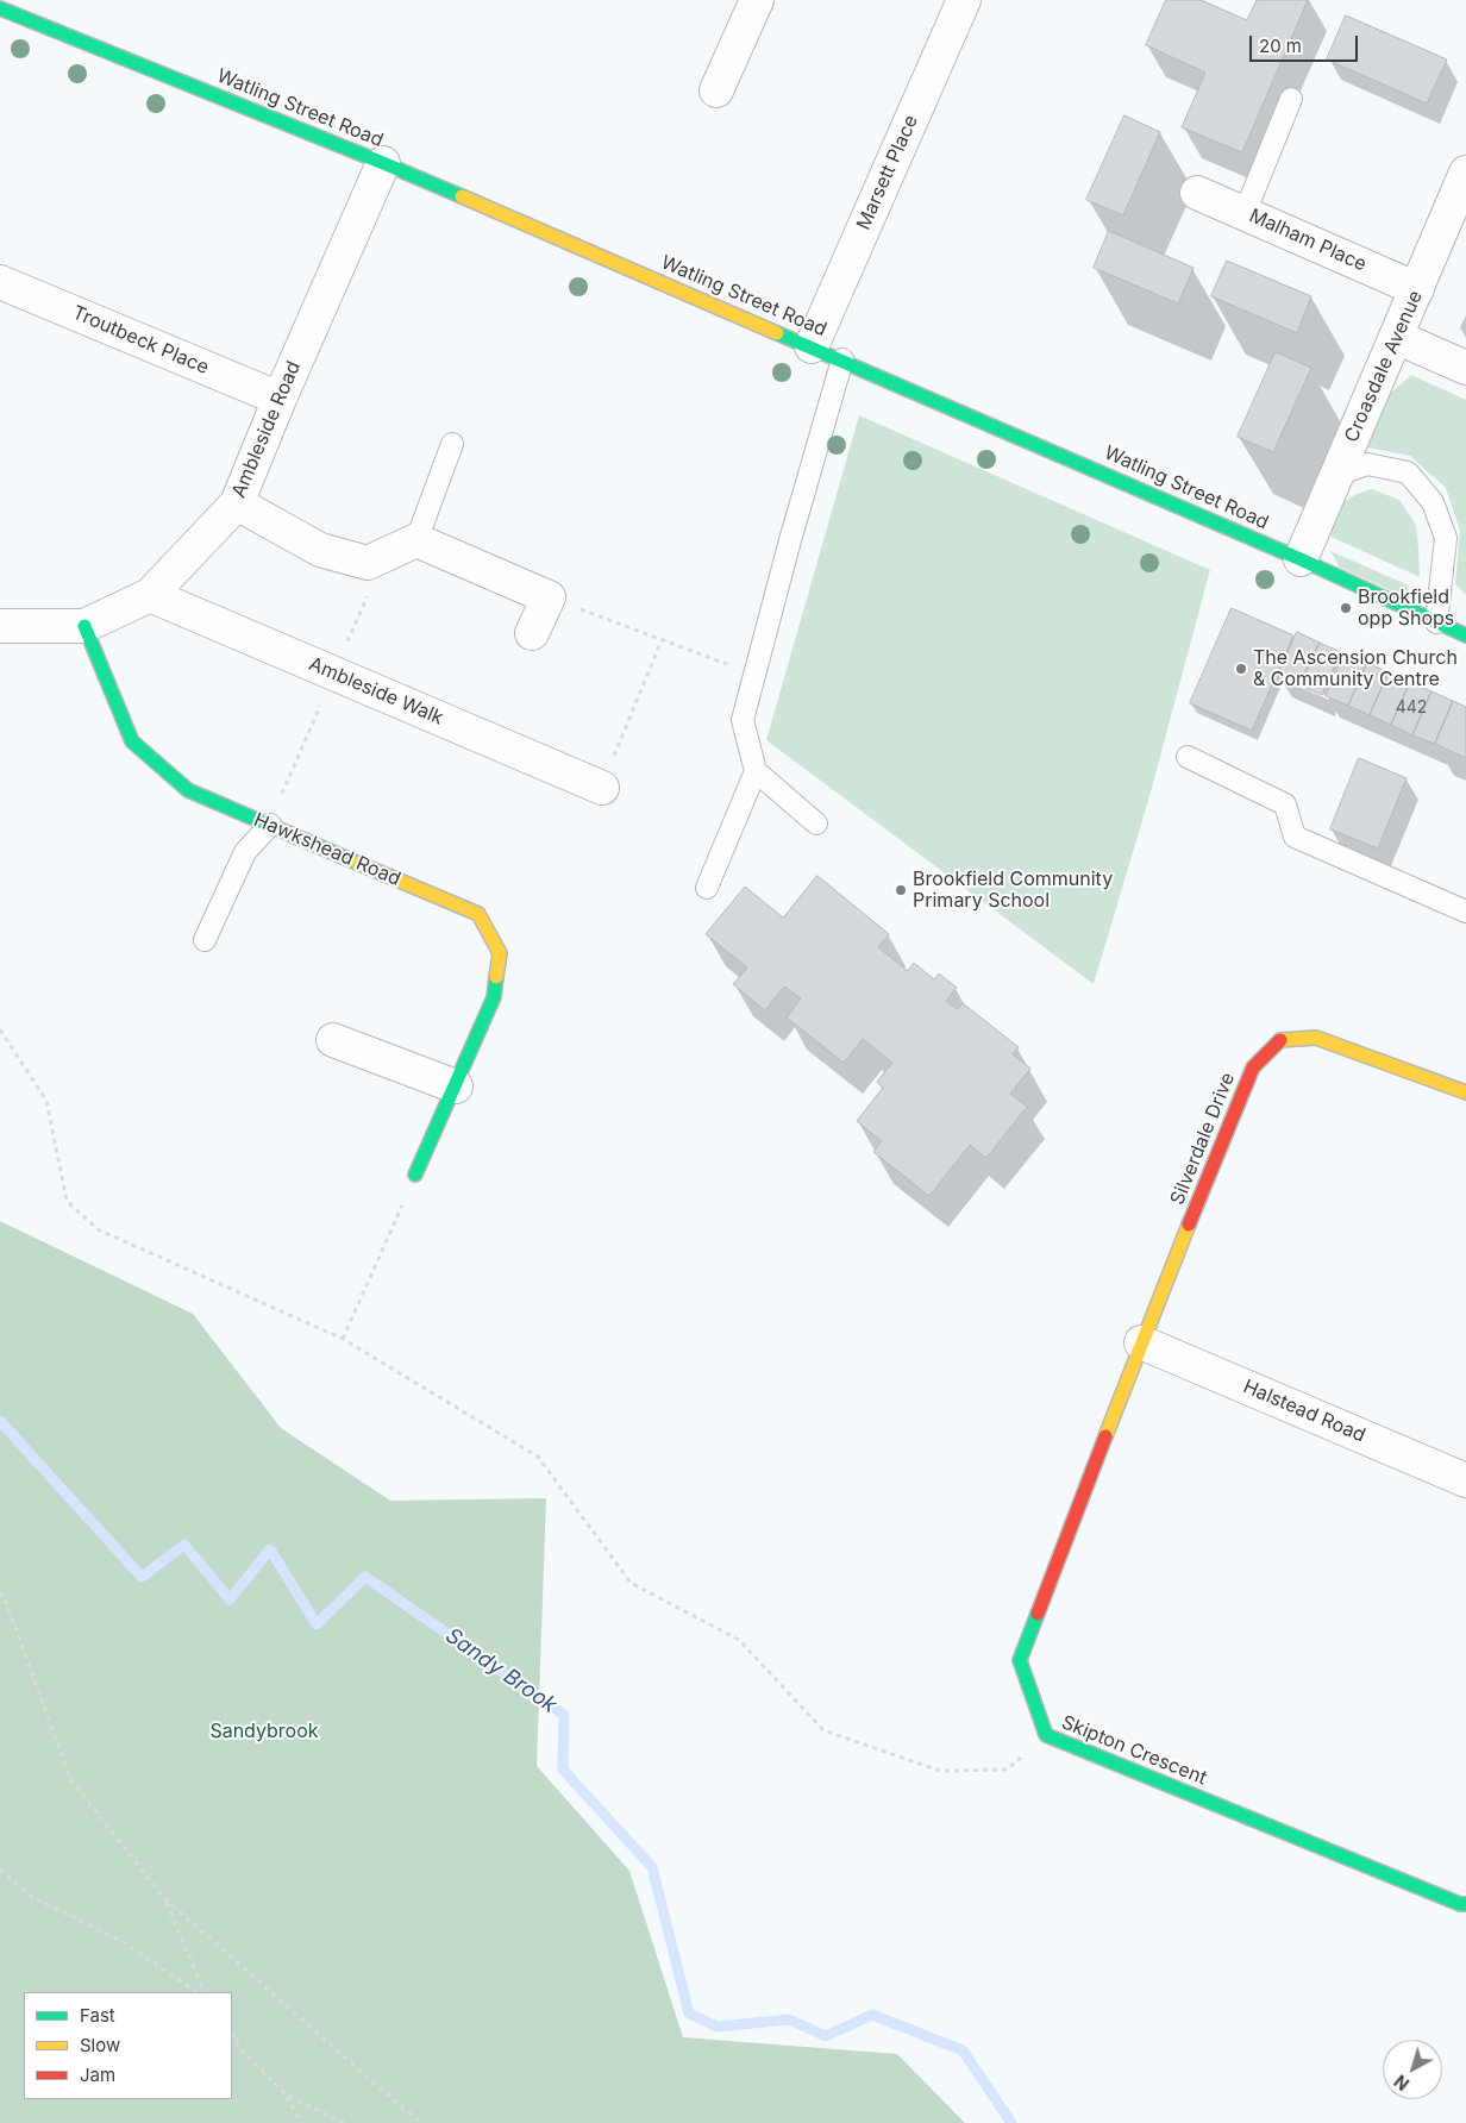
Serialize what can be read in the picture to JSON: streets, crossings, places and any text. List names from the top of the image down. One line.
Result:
{"streets":{"street":["Watling Street Road","Marsett Place","Malham Place","Troutbeck Place","Croasdale Avenue","Ambleside Road","Ambleside Walk","Hawkshead Road","Silverdale Drive","Halstead Road","Skipton Crescent"]},"crossings":[["Watling Street Road","Marsett Place"],["Watling Street Road","Croasdale Avenue"],["Watling Street Road","Ambleside Road"],["Malham Place","Croasdale Avenue"],["Troutbeck Place","Ambleside Road"],["Ambleside Road","Ambleside Walk"],["Ambleside Road","Hawkshead Road"],["Silverdale Drive","Halstead Road"],["Silverdale Drive","Skipton Crescent"],["Halstead Road","Skipton Crescent"]],"water":["Sandy Brook"],"parks":["Sandybrook"],"places":["Brookfield opp Shops","The Ascension Church & Community Centre","Brookfield Community Primary School"],"house_numbers":["442"],"legend":["Fast","Slow","Jam"],"scale_bar":"20 m","north":"bottom left"}
